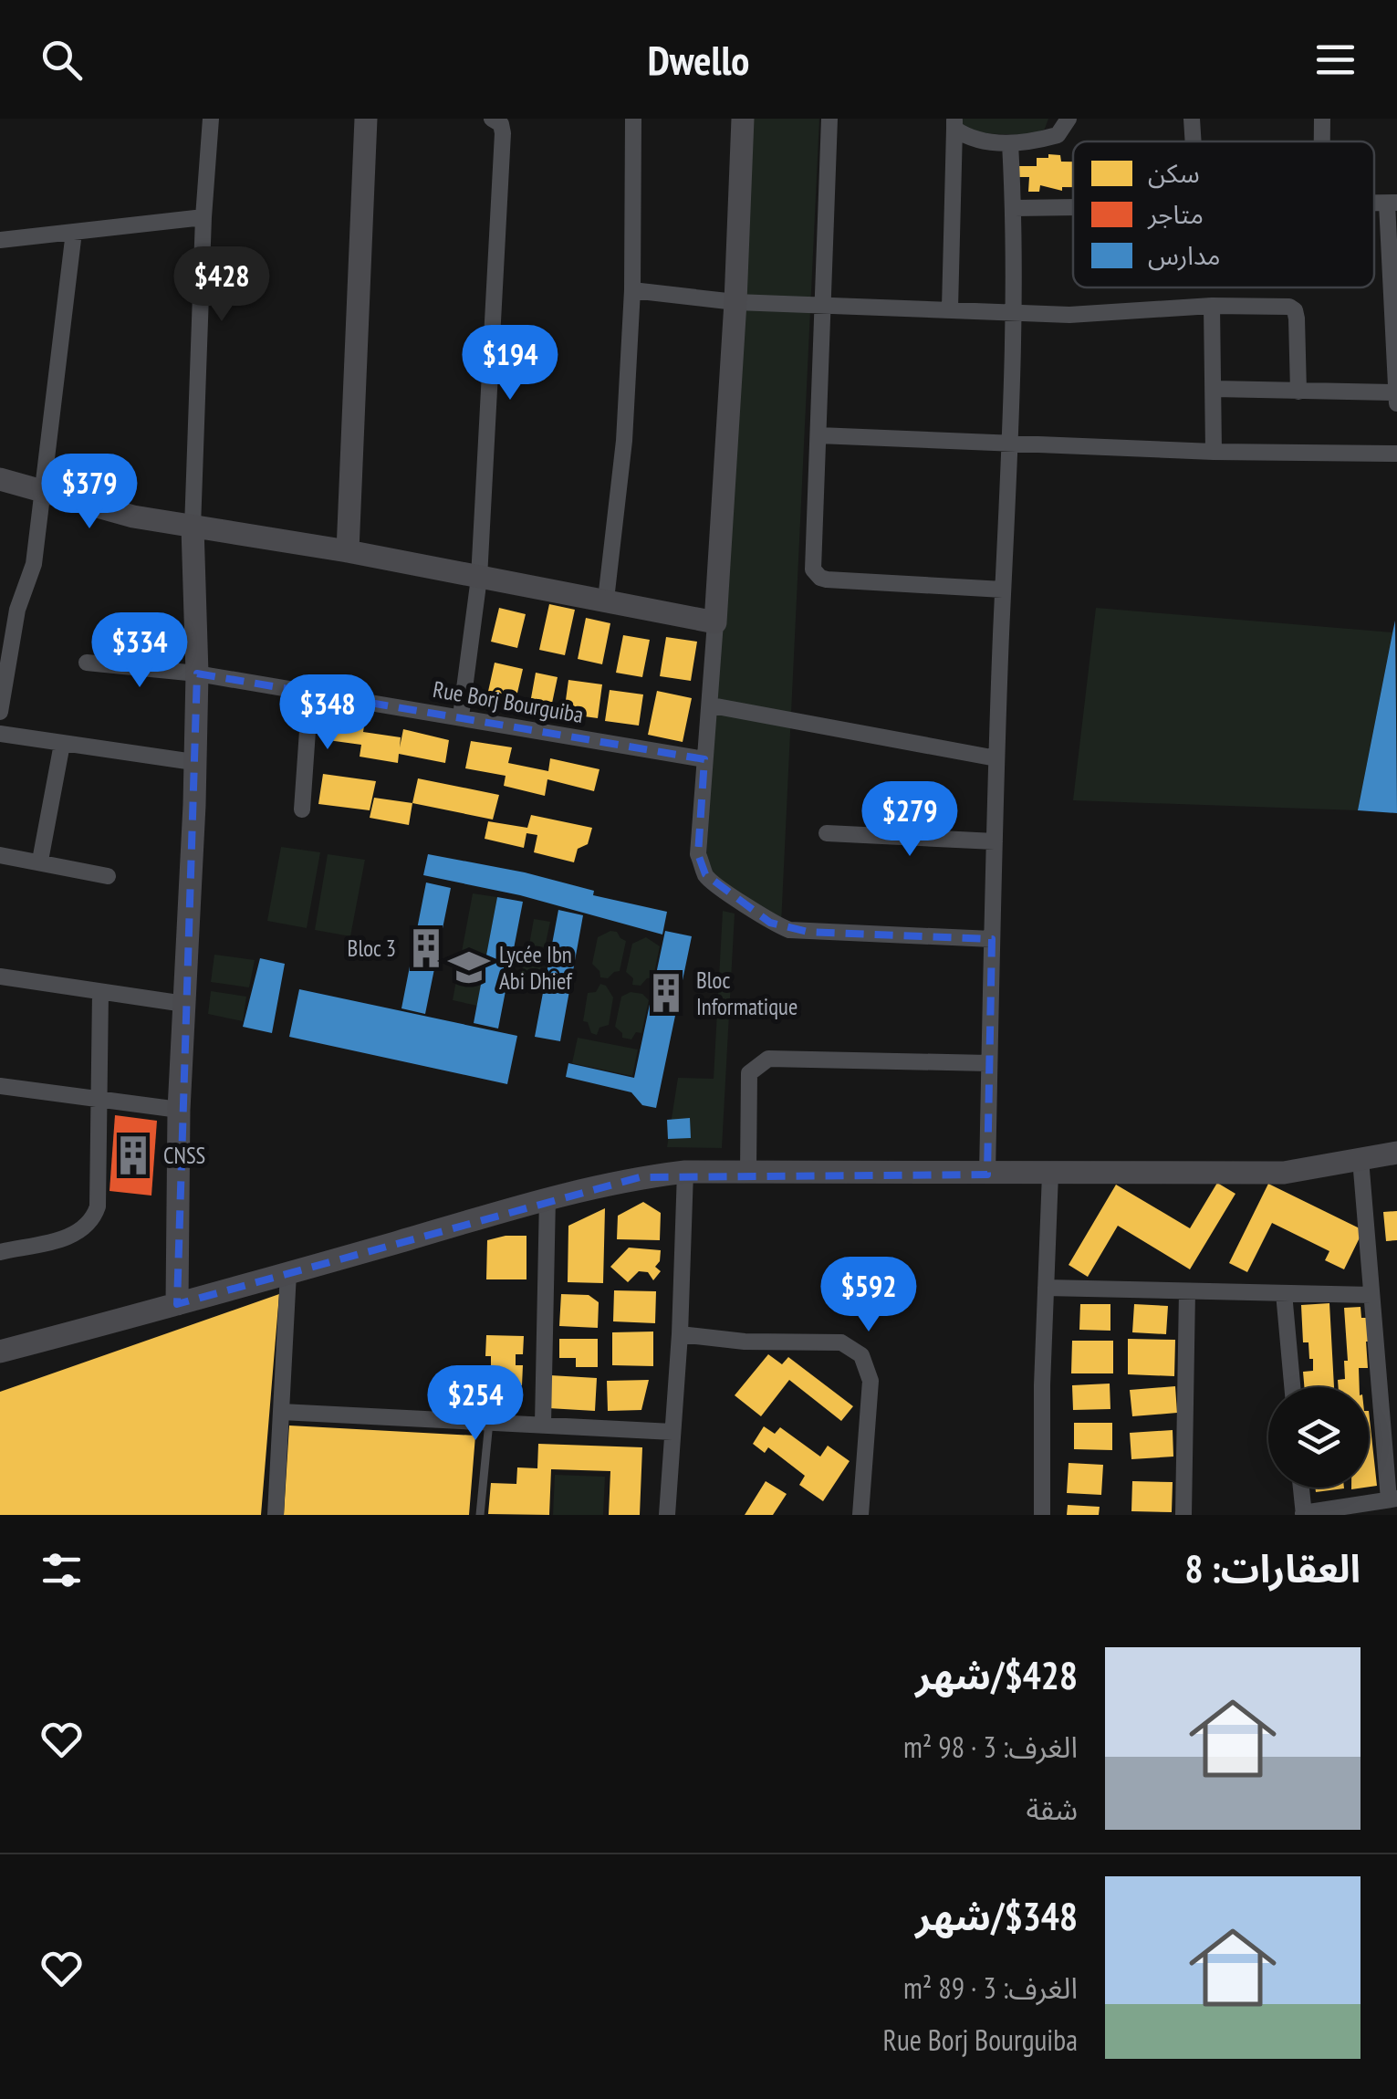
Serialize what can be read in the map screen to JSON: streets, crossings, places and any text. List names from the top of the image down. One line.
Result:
{"streets":{"street":["Rue Borj Bourguiba"]},"places":{"building":["Bloc 3","Bloc Informatique","CNSS"],"school or university":["Lycée Ibn Abi Dhief"]},"legend":["سكن","متاجر","مدارس"],"page":{"header":"Dwello","price":["$428","$194","$379","$334","$348","$279","$592","$254"],"heading":"العقارات: 8","list":[{"name":"$428/شهر","note":"الغرف: 3 · 98 m² · شقة"},{"name":"$348/شهر","note":"الغرف: 3 · 89 m² · Rue Borj Bourguiba"}]}}
